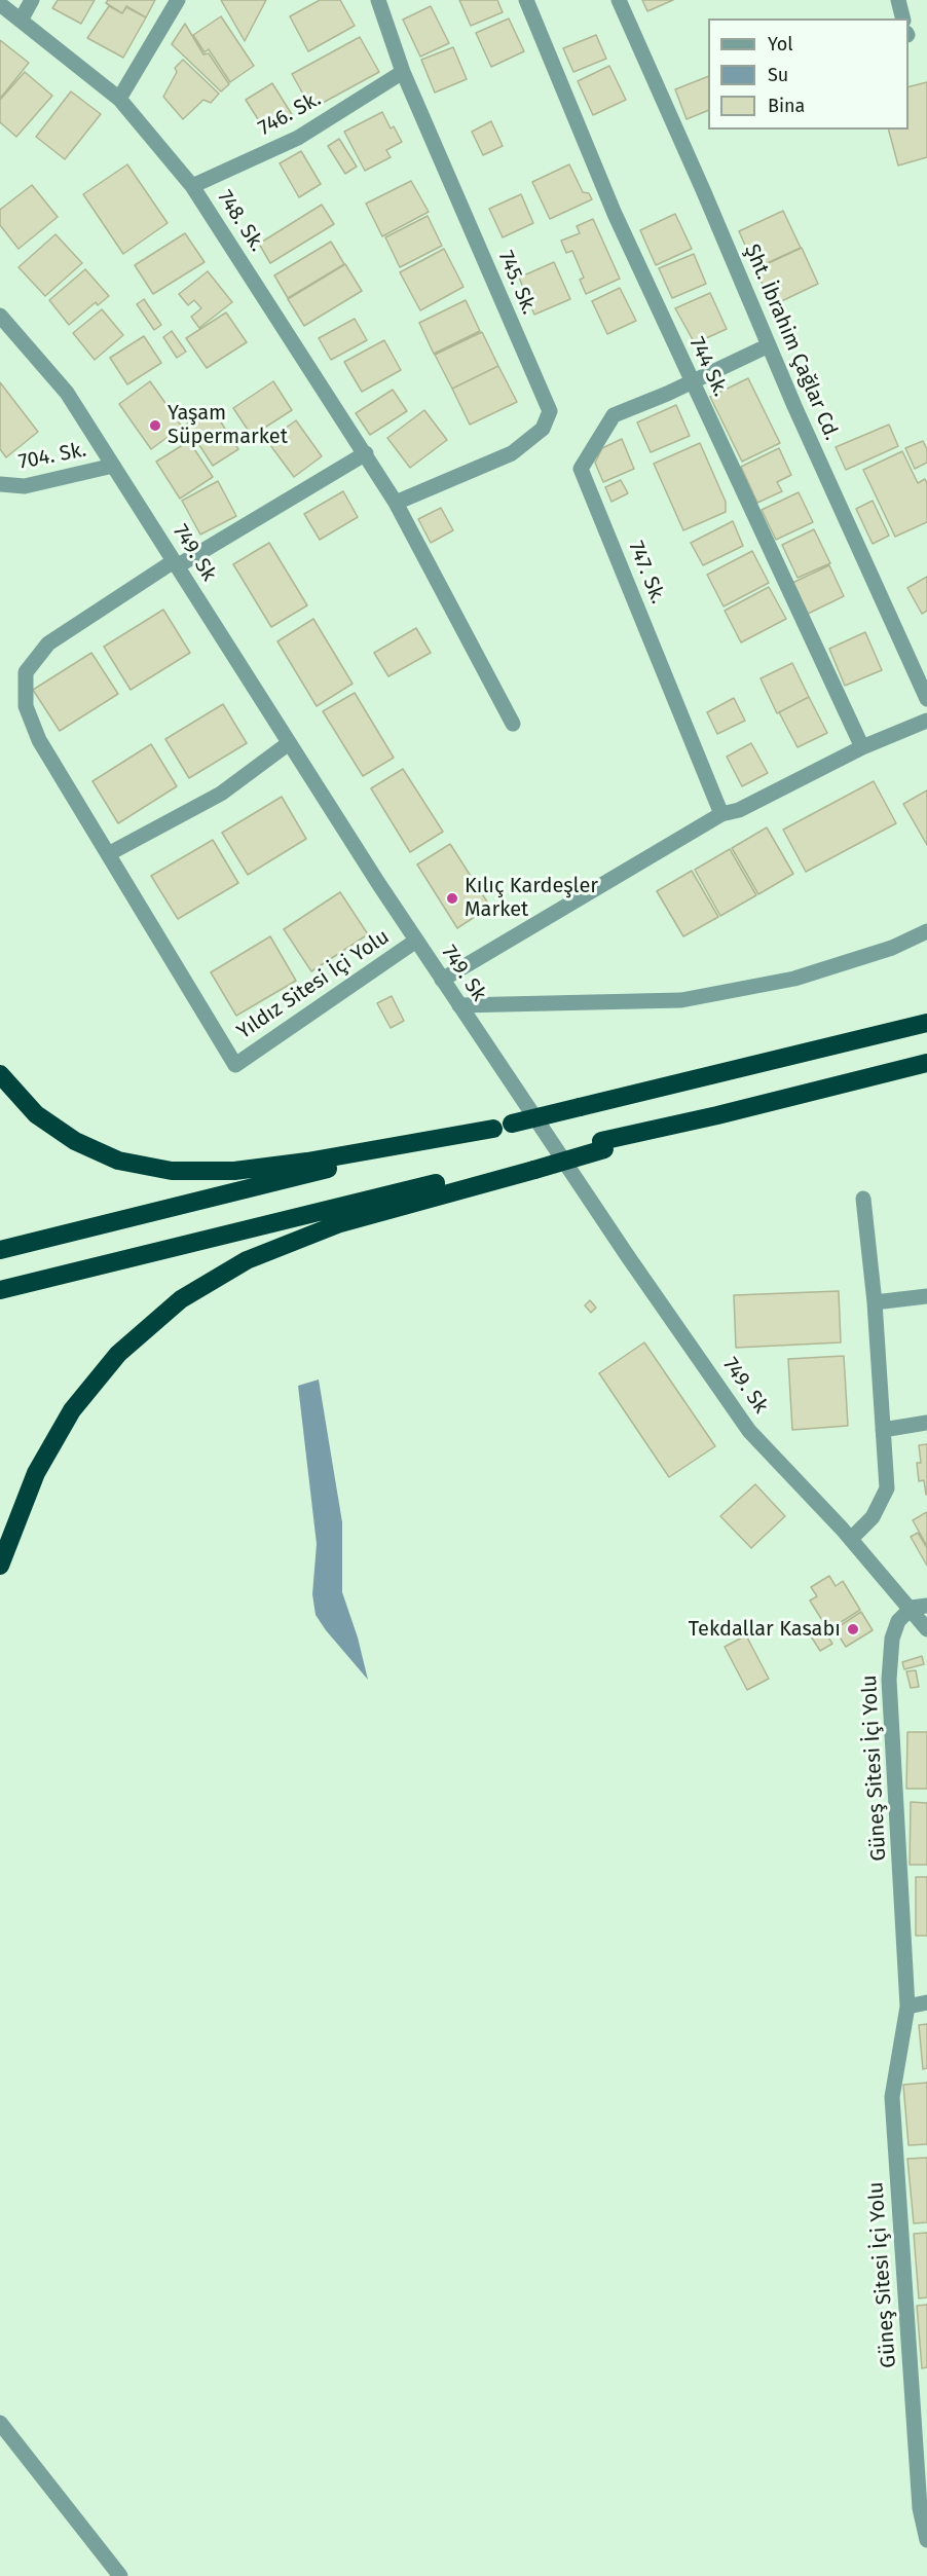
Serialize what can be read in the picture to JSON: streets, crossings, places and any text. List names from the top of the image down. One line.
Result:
{"streets":{"street":["746. Sk.","748. Sk.","745. Sk.","Şht. İbrahim Çağlar Cd.","744 Sk.","704. Sk.","749. Sk","747. Sk.","Yıldız Sitesi İçi Yolu","Güneş Sitesi İçi Yolu"]},"crossings":[["746. Sk.","748. Sk."],["746. Sk.","745. Sk."],["748. Sk.","745. Sk."],["744 Sk.","747. Sk."],["704. Sk.","749. Sk"],["749. Sk","Yıldız Sitesi İçi Yolu"],["749. Sk","Güneş Sitesi İçi Yolu"]],"places":["Yaşam Süpermarket","Kılıç Kardeşler Market","Tekdallar Kasabı"],"legend":["Yol","Su","Bina"]}
